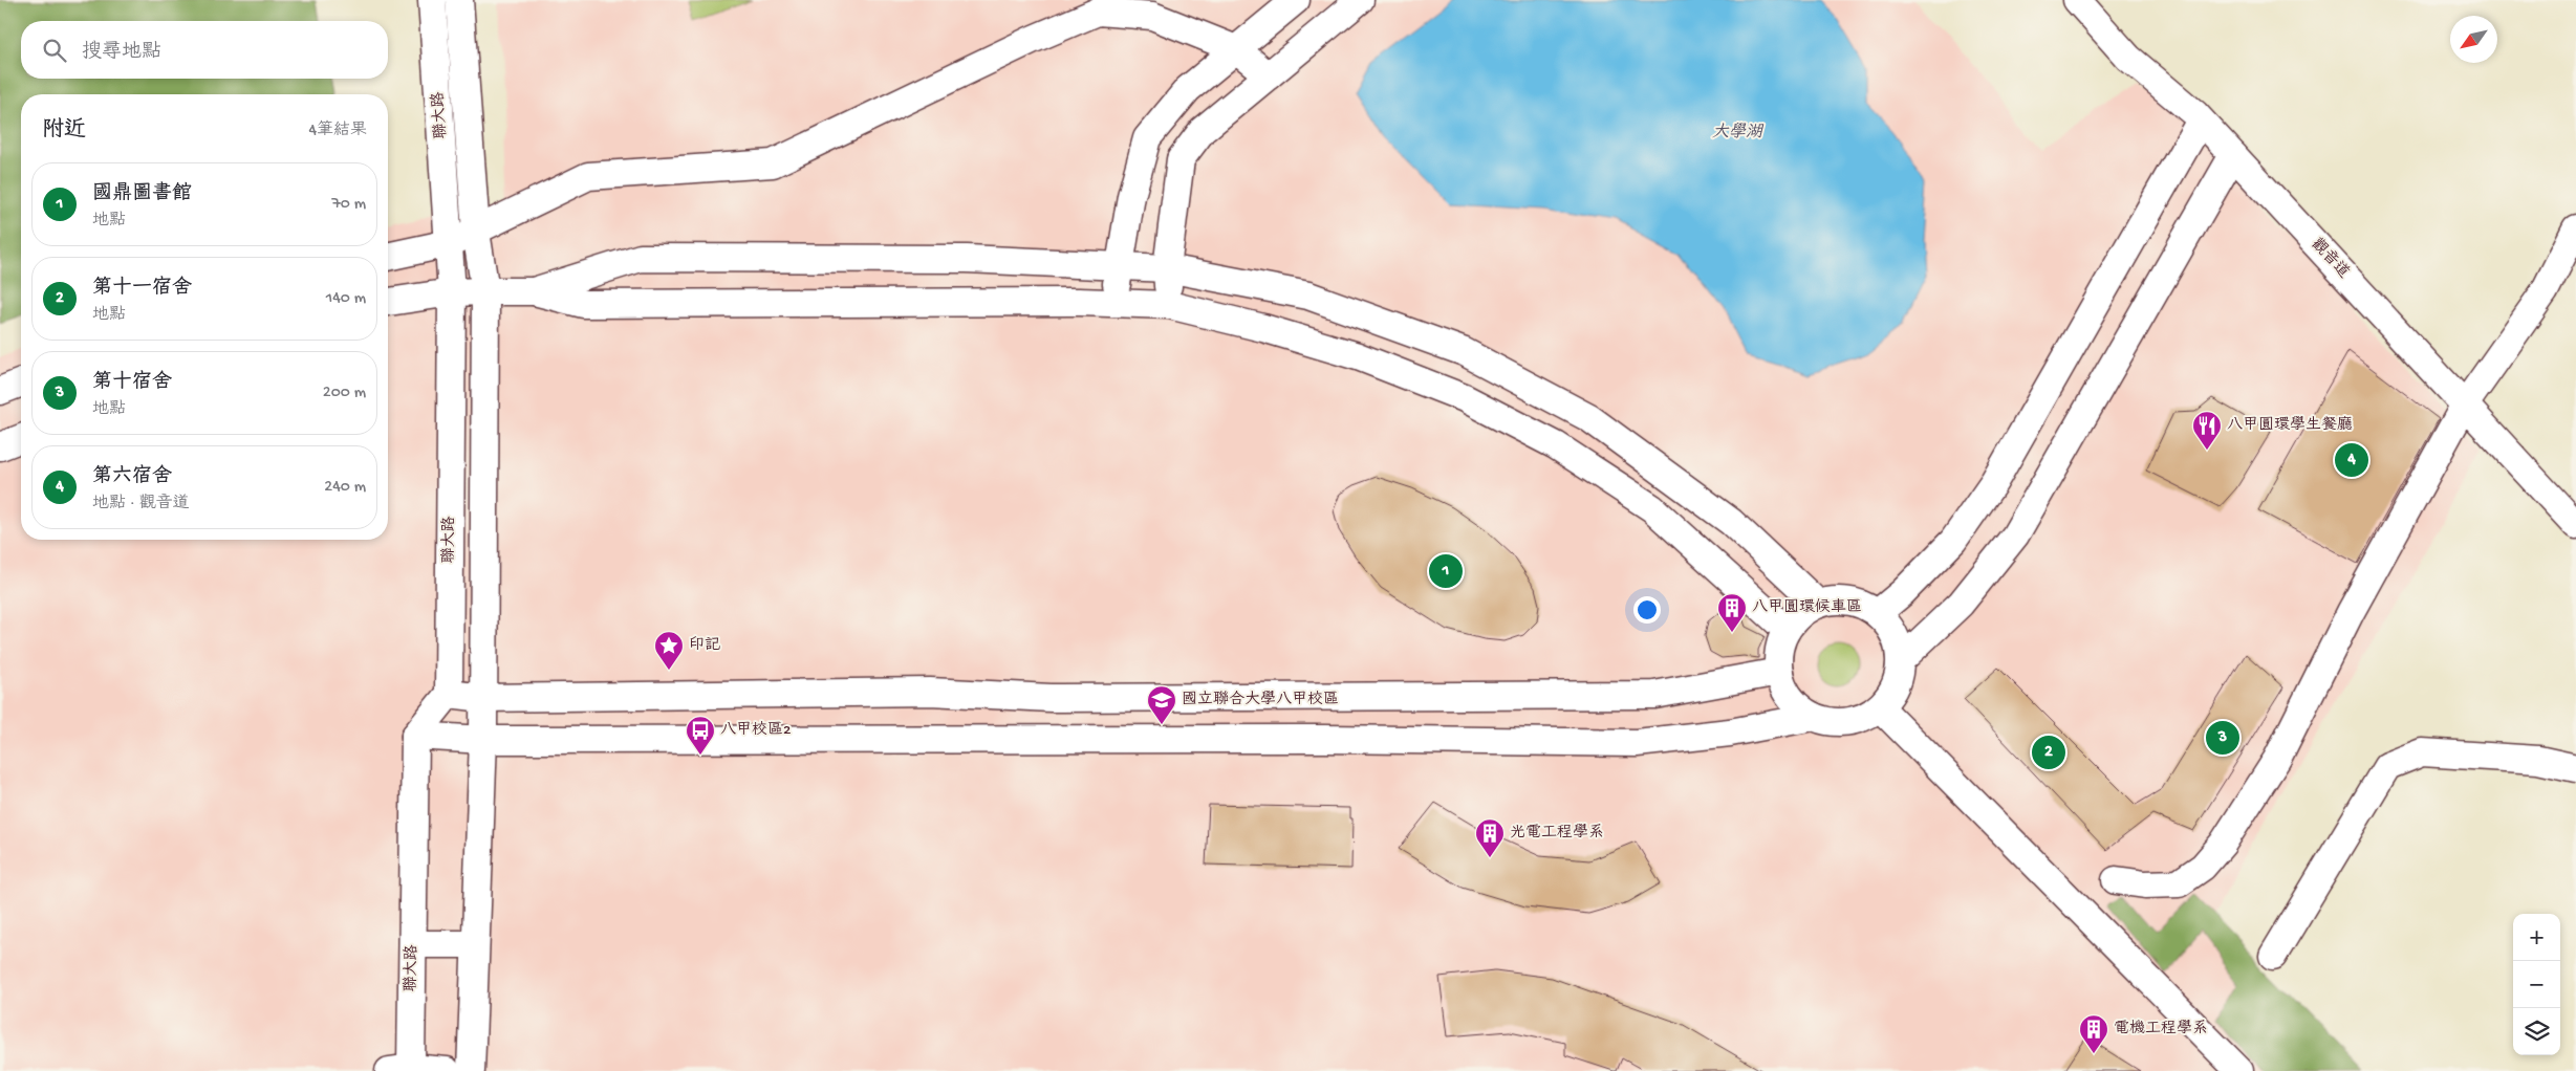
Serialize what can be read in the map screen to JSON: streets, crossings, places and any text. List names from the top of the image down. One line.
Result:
{"streets":{"street":["聯大路","觀音道"]},"water":["大學湖"],"places":{"restaurant":["八甲圓環學生餐廳"],"building":["八甲圓環候車區","光電工程學系","電機工程學系"],"place":["印記"],"school or university":["國立聯合大學八甲校區"],"bus stop":["八甲校區2"]},"north":"bottom left","page":{"search":"搜尋地點","heading":["附近","4筆結果"],"list":[{"mark":"1","name":"國鼎圖書館","note":"地點","value":"70 m"},{"mark":"2","name":"第十一宿舍","note":"地點","value":"140 m"},{"mark":"3","name":"第十宿舍","note":"地點","value":"200 m"},{"mark":"4","name":"第六宿舍","note":"地點 · 觀音道","value":"240 m"}],"pins":["4","1","3","2"],"map_buttons":["+","−"]}}
